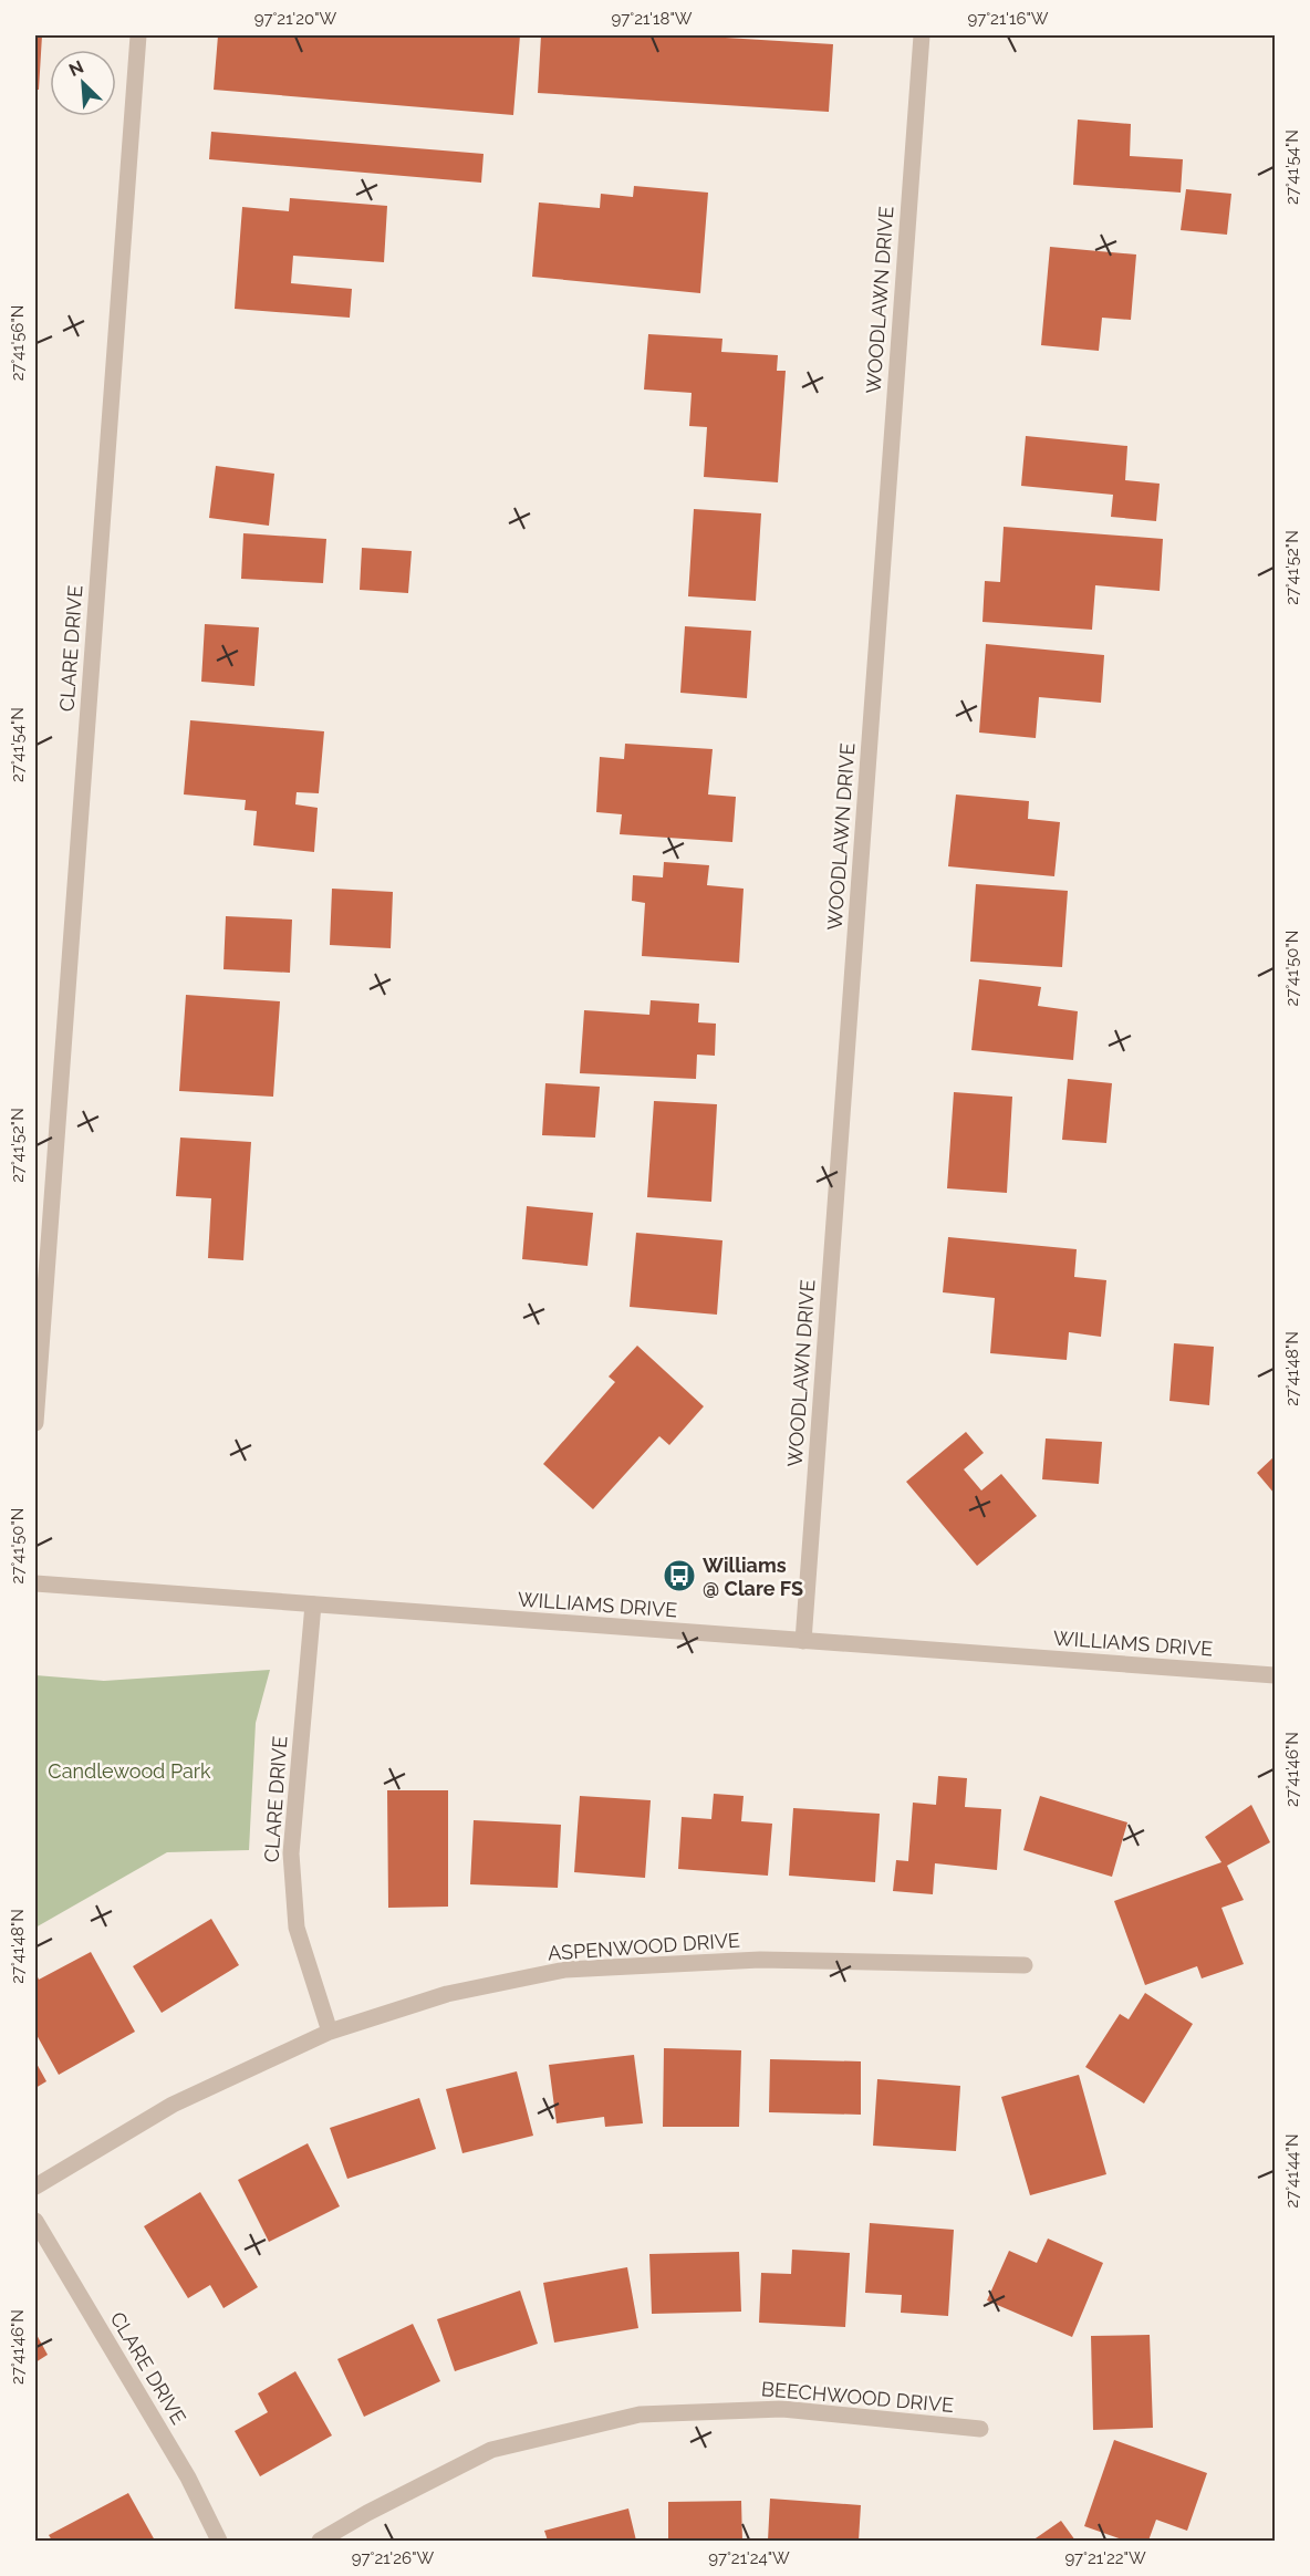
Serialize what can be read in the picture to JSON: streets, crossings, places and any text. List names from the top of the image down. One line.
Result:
{"streets":{"street":["WOODLAWN DRIVE","CLARE DRIVE","WILLIAMS DRIVE","ASPENWOOD DRIVE","BEECHWOOD DRIVE"]},"crossings":[["WOODLAWN DRIVE","WILLIAMS DRIVE"],["CLARE DRIVE","WILLIAMS DRIVE"],["CLARE DRIVE","ASPENWOOD DRIVE"]],"parks":["Candlewood Park"],"places":{"bus stop":["Williams @ Clare FS"]},"north":"top left","coordinates":["97°21'20\"W","97°21'18\"W","97°21'16\"W","27°41'54\"N","27°41'56\"N","27°41'52\"N","27°41'50\"N","27°41'48\"N","27°41'46\"N","27°41'44\"N","97°21'26\"W","97°21'24\"W","97°21'22\"W"]}
